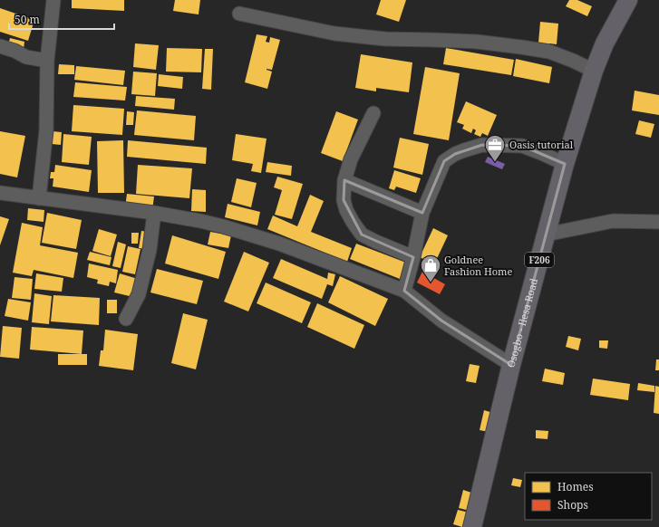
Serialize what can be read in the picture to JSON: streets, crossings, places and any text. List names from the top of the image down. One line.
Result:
{"streets":{"main road":["F206","Osogbo - Ilesa Road"]},"places":{"office":["Oasis tutorial"],"shop":["Goldnee Fashion Home"]},"legend":["Homes","Shops"],"scale_bar":"50 m"}
